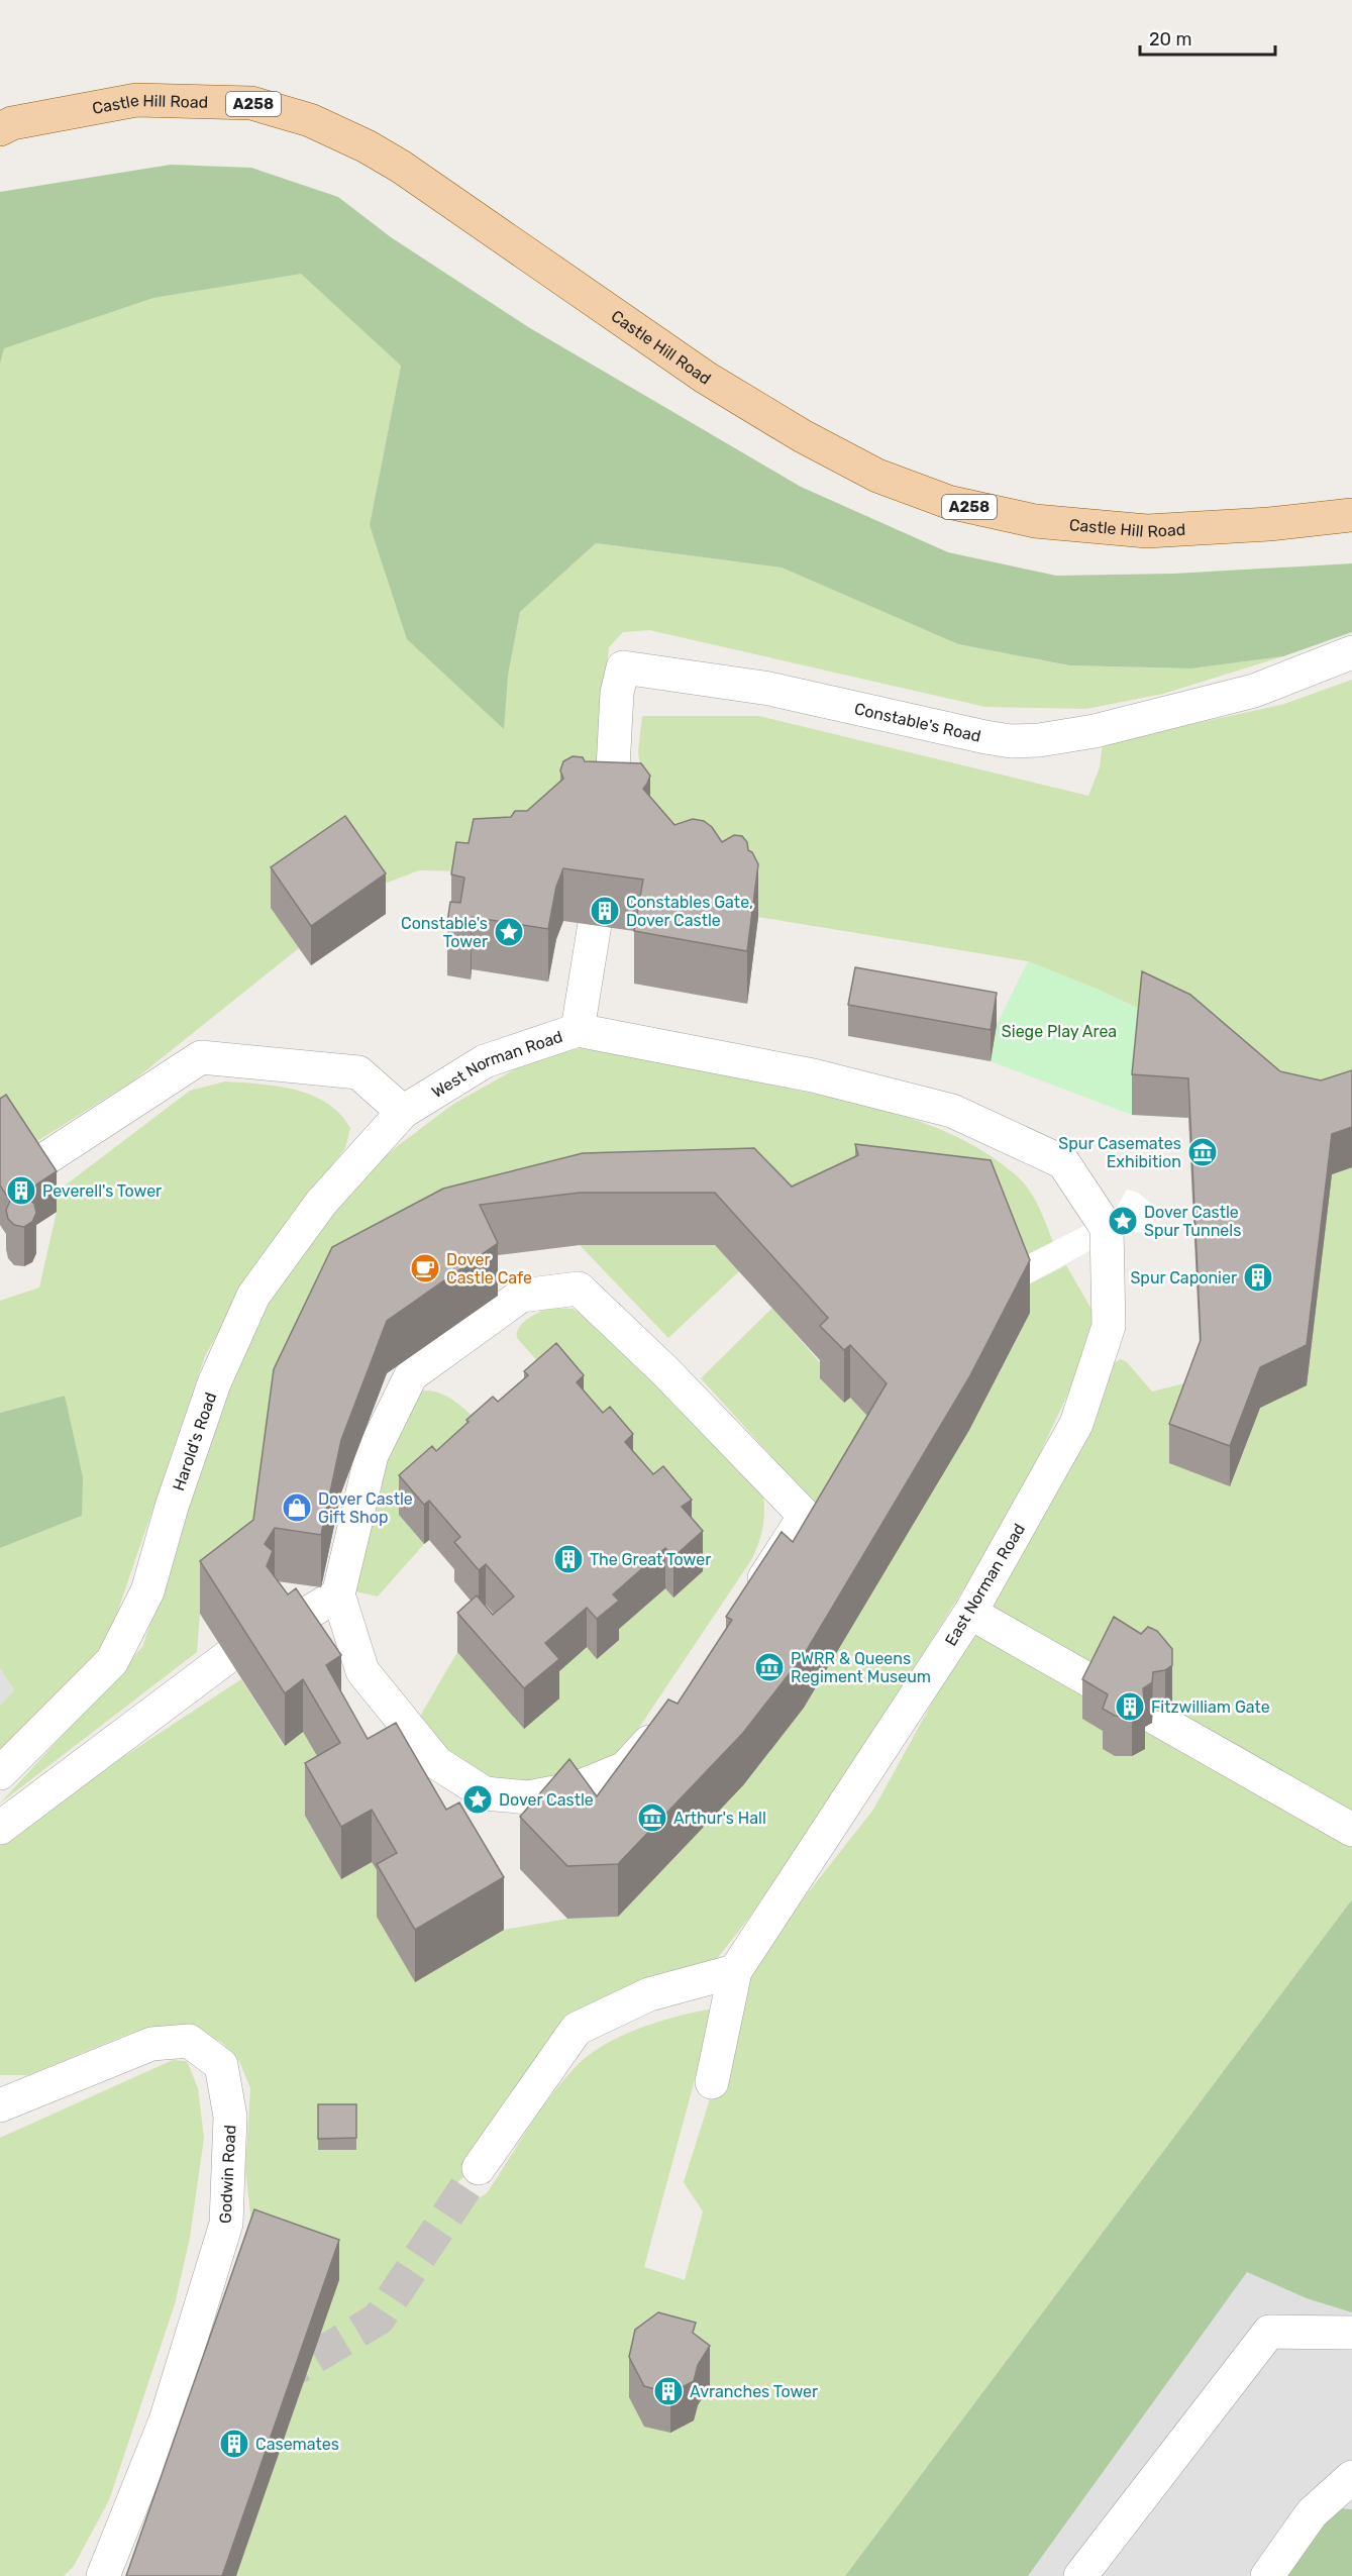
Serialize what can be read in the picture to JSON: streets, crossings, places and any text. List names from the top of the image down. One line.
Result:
{"streets":{"main road":["A258","Castle Hill Road"],"lane":["Constable's Road","West Norman Road","Harold's Road","East Norman Road","Godwin Road"]},"crossings":[["West Norman Road","Harold's Road"],["West Norman Road","East Norman Road"]],"parks":["Siege Play Area"],"places":{"building":["Constables Gate, Dover Castle","Peverell's Tower","Spur Caponier","The Great Tower","Fitzwilliam Gate","Avranches Tower","Casemates"],"place":["Constable's Tower","Dover Castle Spur Tunnels","Dover Castle"],"museum":["Spur Casemates Exhibition","PWRR & Queens Regiment Museum","Arthur's Hall"],"cafe":["Dover Castle Cafe"],"shop":["Dover Castle Gift Shop"]},"scale_bar":"20 m"}
